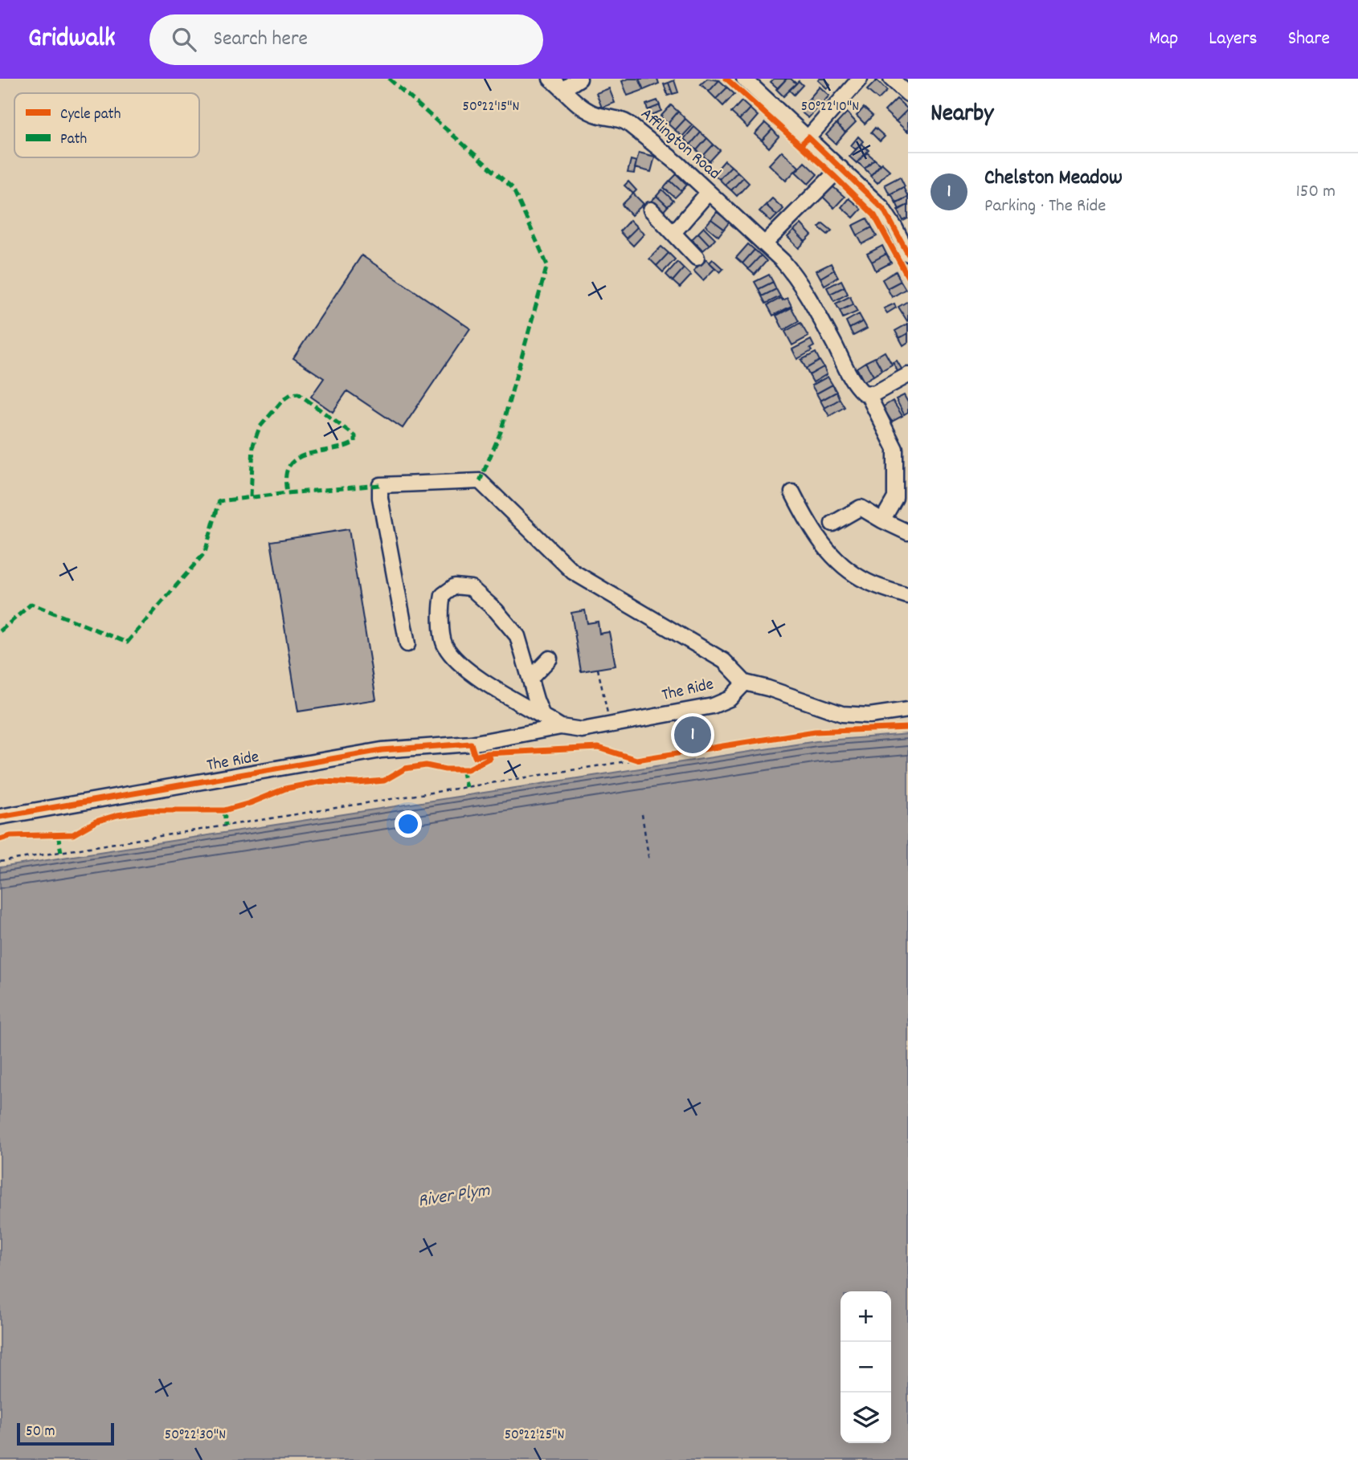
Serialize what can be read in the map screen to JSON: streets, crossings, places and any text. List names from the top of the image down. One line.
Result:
{"streets":{"street":["Afflington Road","The Ride"]},"water":["River Plym"],"legend":["Cycle path","Path"],"scale_bar":"50 m","page":{"header":"Gridwalk","search":"Search here","nav":["Map","Layers","Share"],"heading":"Nearby","list":[{"mark":"1","name":"Chelston Meadow","note":"Parking · The Ride","value":"150 m"}],"pins":"1","map_buttons":["+","−"],"scale":"50 m"},"coordinates":["50°22'15\"N","50°22'10\"N","50°22'30\"N","50°22'25\"N"]}
